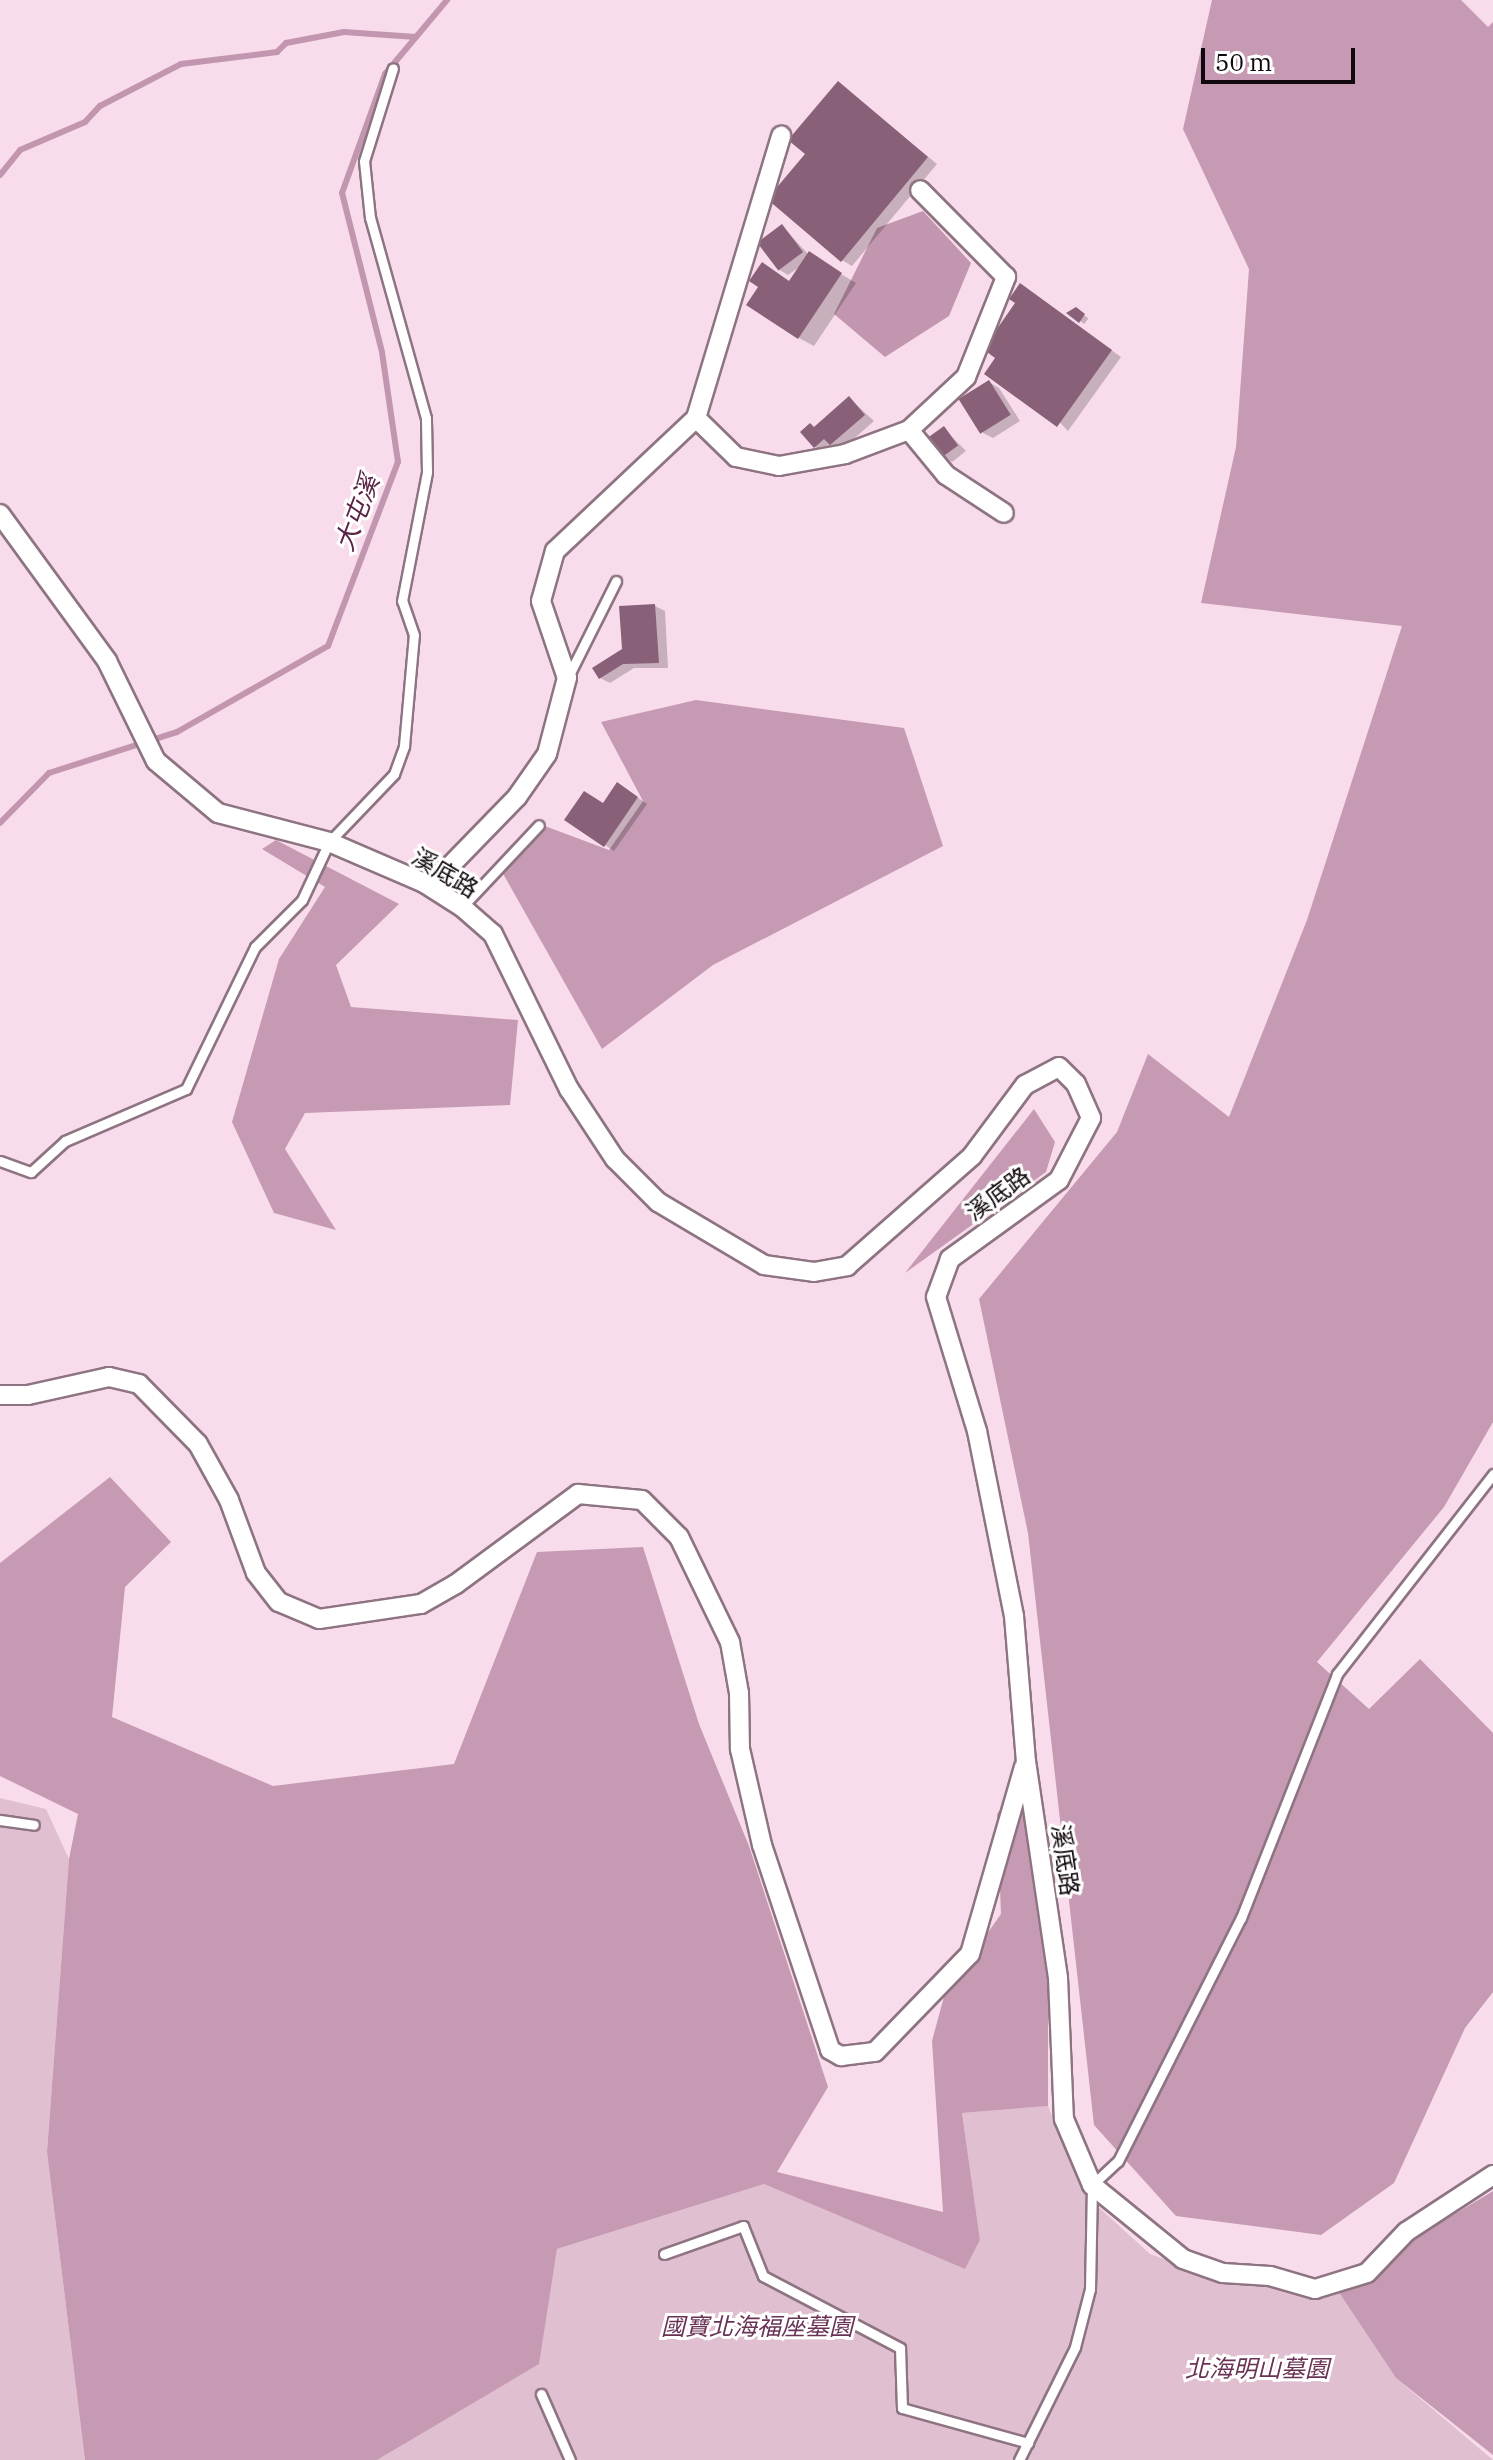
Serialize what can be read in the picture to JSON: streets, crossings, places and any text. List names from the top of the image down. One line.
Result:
{"streets":{"street":["溪底路"]},"water":["大屯溪"],"parks":["國寶北海福座墓園","北海明山墓園"],"scale_bar":"50 m"}
